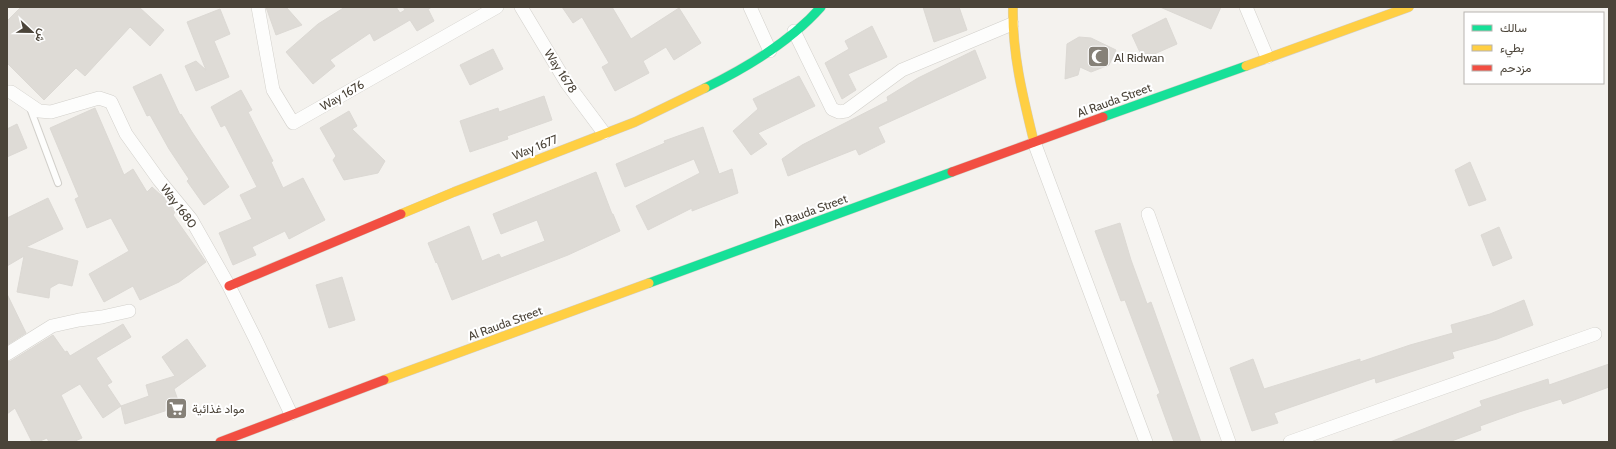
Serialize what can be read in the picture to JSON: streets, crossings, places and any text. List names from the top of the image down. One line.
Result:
{"streets":{"main road":["Al Rauda Street","Way 1677"],"street":["Way 1678","Way 1676","Way 1680"]},"crossings":[["Way 1678","Way 1677"],["Al Rauda Street","Way 1680"],["Way 1677","Way 1680"]],"places":{"mosque":["Al Ridwan"],"supermarket":["مواد غذائية"]},"legend":["سالك","بطيء","مزدحم"],"north":"right"}
